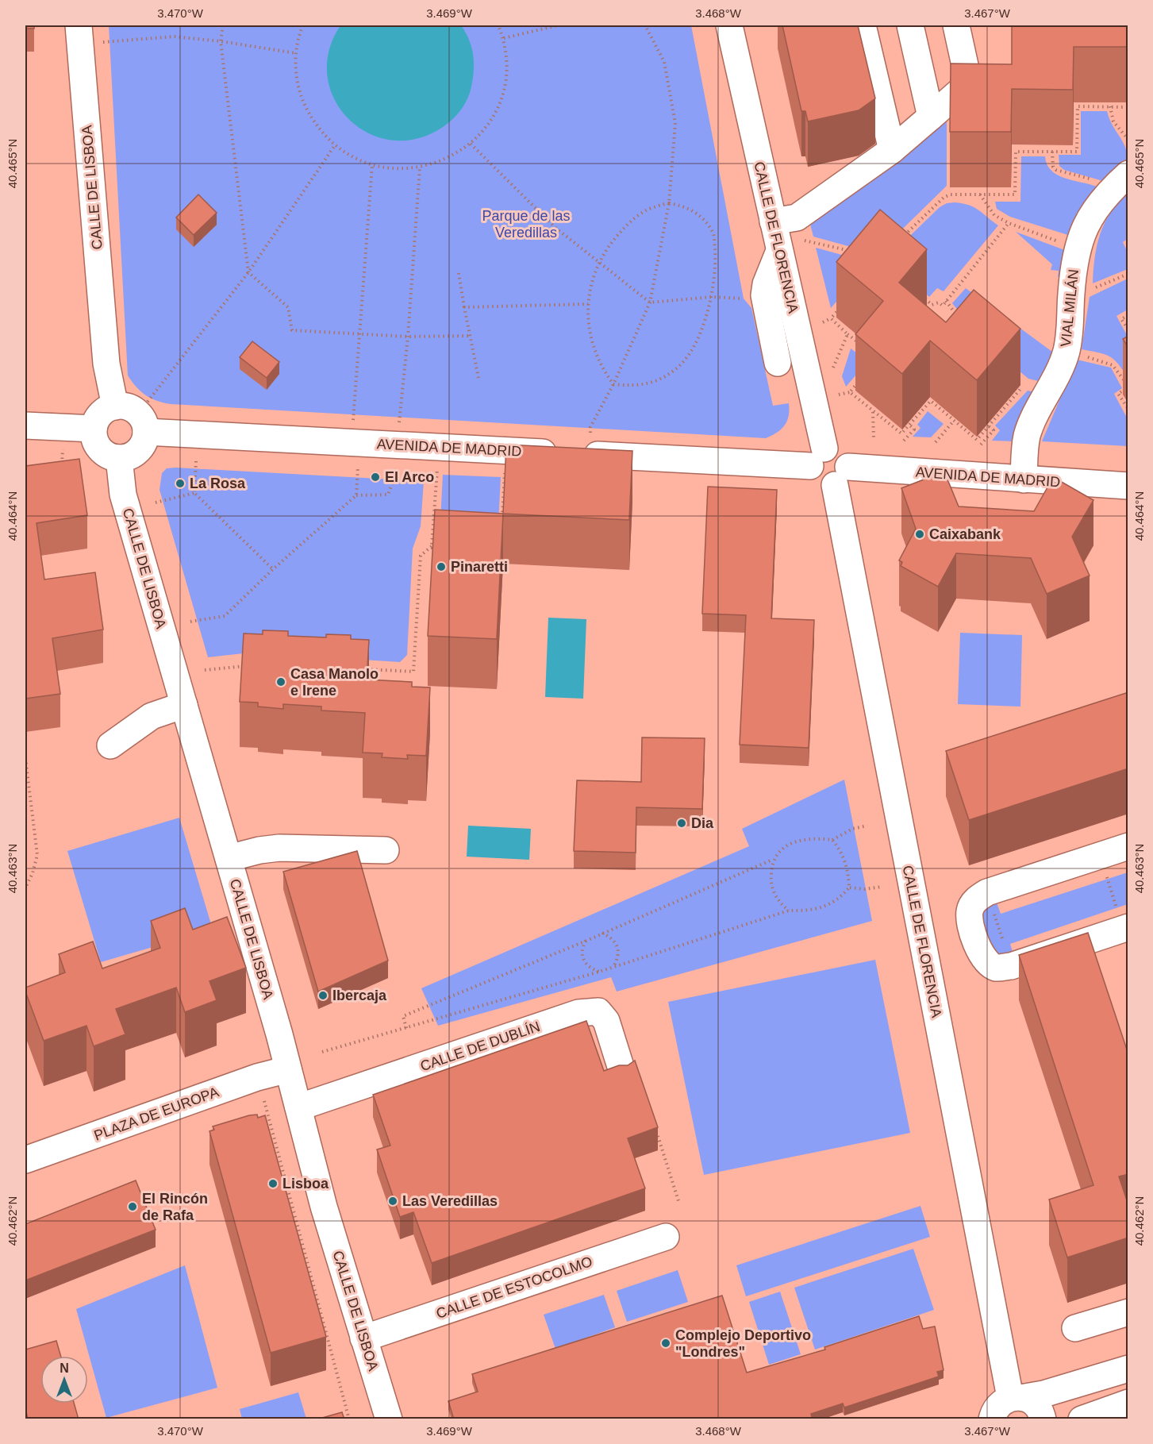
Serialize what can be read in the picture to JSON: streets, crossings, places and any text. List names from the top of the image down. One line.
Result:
{"streets":{"street":["CALLE DE LISBOA","CALLE DE FLORENCIA","VIAL MILÁN","AVENIDA DE MADRID","CALLE DE DUBLÍN","PLAZA DE EUROPA","CALLE DE ESTOCOLMO"]},"crossings":[["CALLE DE LISBOA","AVENIDA DE MADRID"],["CALLE DE LISBOA","CALLE DE DUBLÍN"],["CALLE DE LISBOA","PLAZA DE EUROPA"],["CALLE DE LISBOA","CALLE DE ESTOCOLMO"],["CALLE DE FLORENCIA","AVENIDA DE MADRID"],["VIAL MILÁN","AVENIDA DE MADRID"]],"parks":["Parque de las Veredillas"],"places":["El Arco","La Rosa","Caixabank","Pinaretti","Casa Manolo e Irene","Dia","Ibercaja","Lisboa","Las Veredillas","El Rincón de Rafa","Complejo Deportivo \"Londres\""],"north":"top","coordinates":["3.470°W","3.469°W","3.468°W","3.467°W","40.465°N","40.464°N","40.463°N","40.462°N"]}
